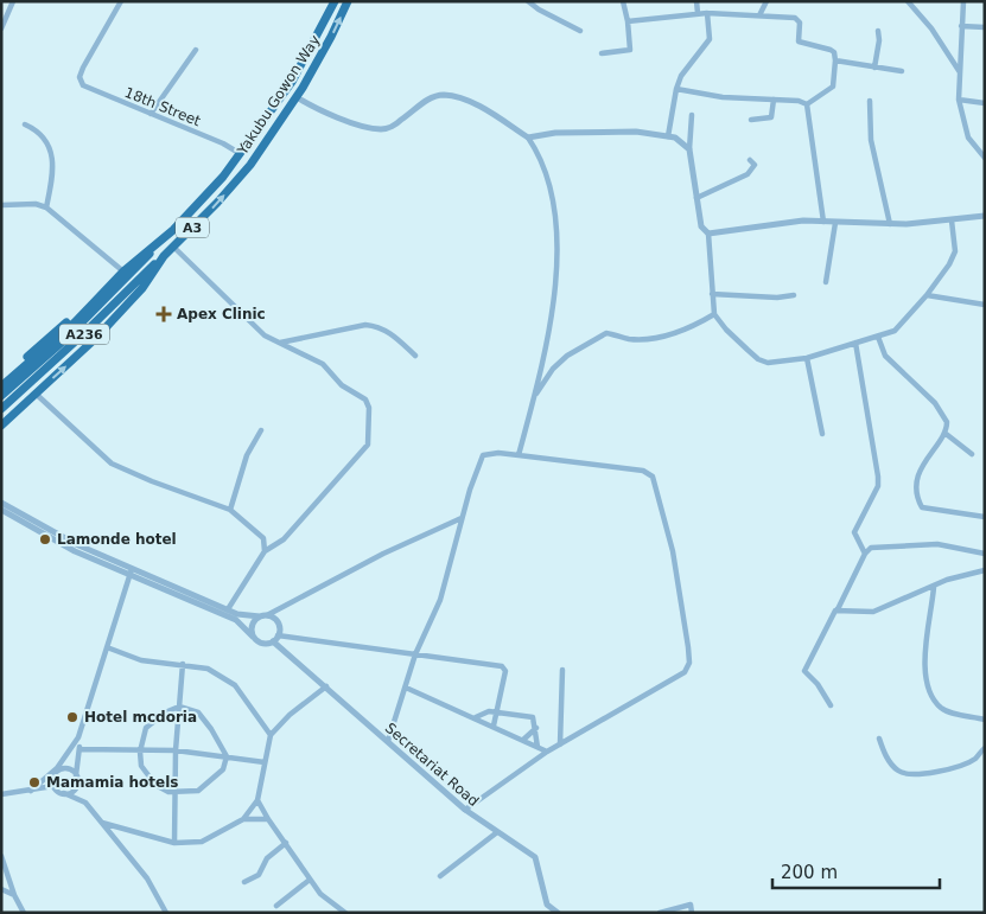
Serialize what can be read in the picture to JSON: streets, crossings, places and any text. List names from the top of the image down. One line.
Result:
{"streets":{"highway":["Yakubu Gowon Way","A3","A236"],"street":["18th Street","Secretariat Road"]},"crossings":[["Yakubu Gowon Way","18th Street"],["Yakubu Gowon Way","A236"]],"places":{"health":["Apex Clinic"],"other":["Lamonde hotel","Hotel mcdoria","Mamamia hotels"]},"scale_bar":"200 m"}
